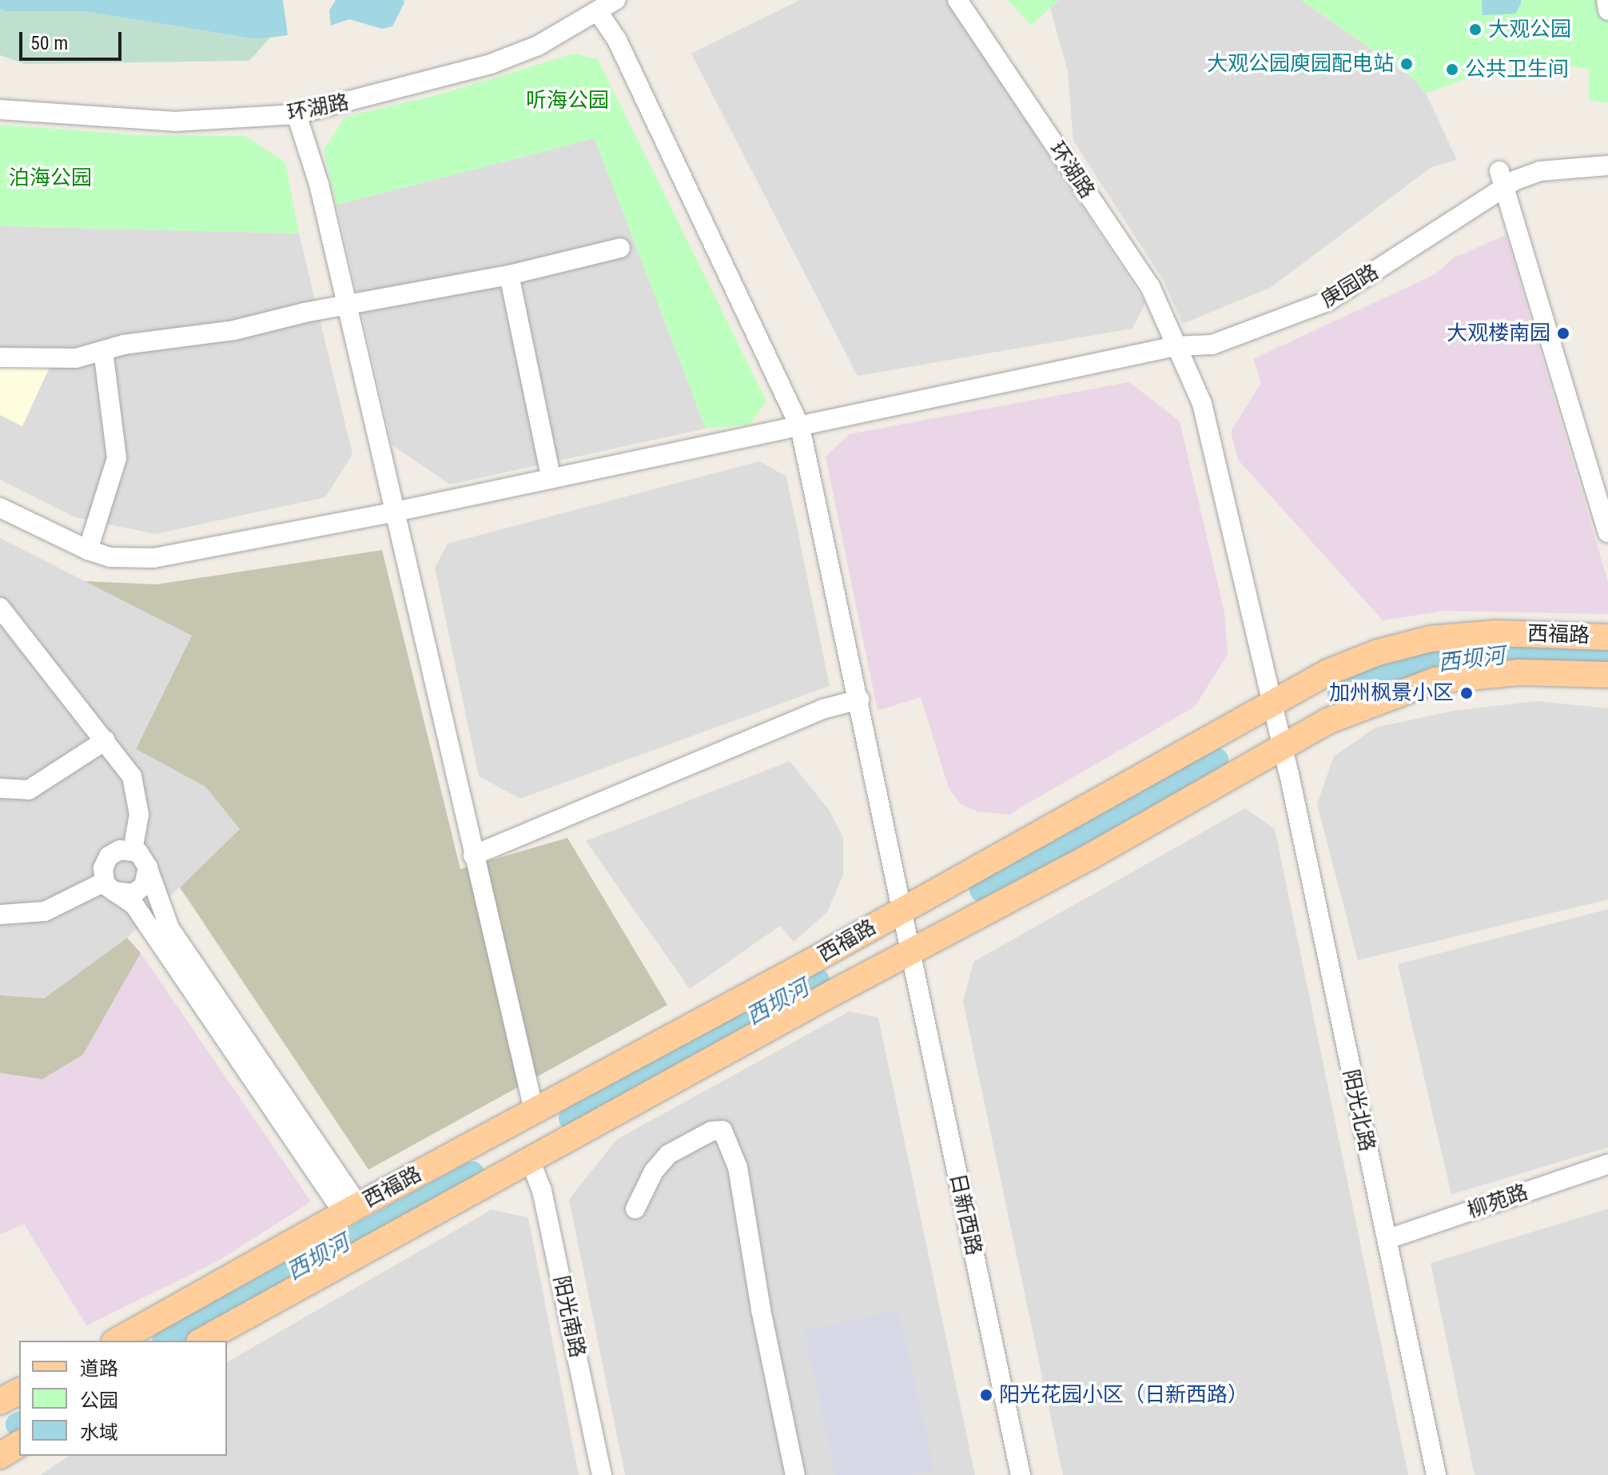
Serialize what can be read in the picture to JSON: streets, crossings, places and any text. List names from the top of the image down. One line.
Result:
{"streets":{"main road":["西福路"],"street":["环湖路","庚园路","阳光北路","柳苑路","日新西路","阳光南路"]},"crossings":[["环湖路","庚园路"],["环湖路","西福路"],["环湖路","阳光北路"],["环湖路","日新西路"],["庚园路","日新西路"],["西福路","阳光北路"],["西福路","日新西路"],["西福路","阳光南路"],["阳光北路","柳苑路"]],"water":["西坝河"],"parks":["听海公园","泊海公园"],"places":["大观公园","大观公园庾园配电站","公共卫生间","大观楼南园","加州枫景小区","阳光花园小区（日新西路）"],"legend":["道路","公园","水域"],"scale_bar":"50 m"}
